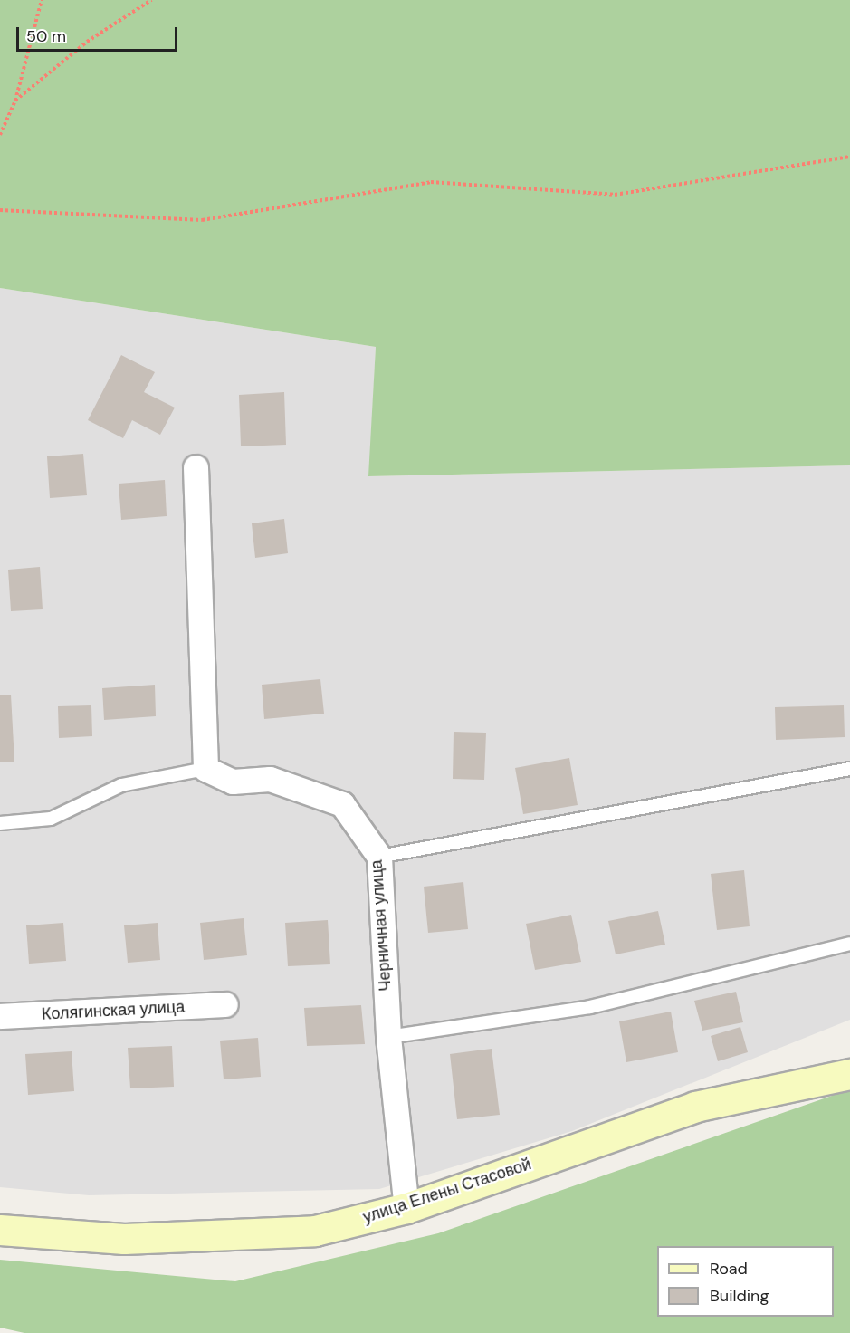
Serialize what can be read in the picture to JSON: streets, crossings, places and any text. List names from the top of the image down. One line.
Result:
{"streets":{"main road":["улица Елены Стасовой"],"street":["Черничная улица","Колягинская улица"]},"crossings":[["Черничная улица","улица Елены Стасовой"]],"legend":["Road","Building"],"scale_bar":"50 m"}
